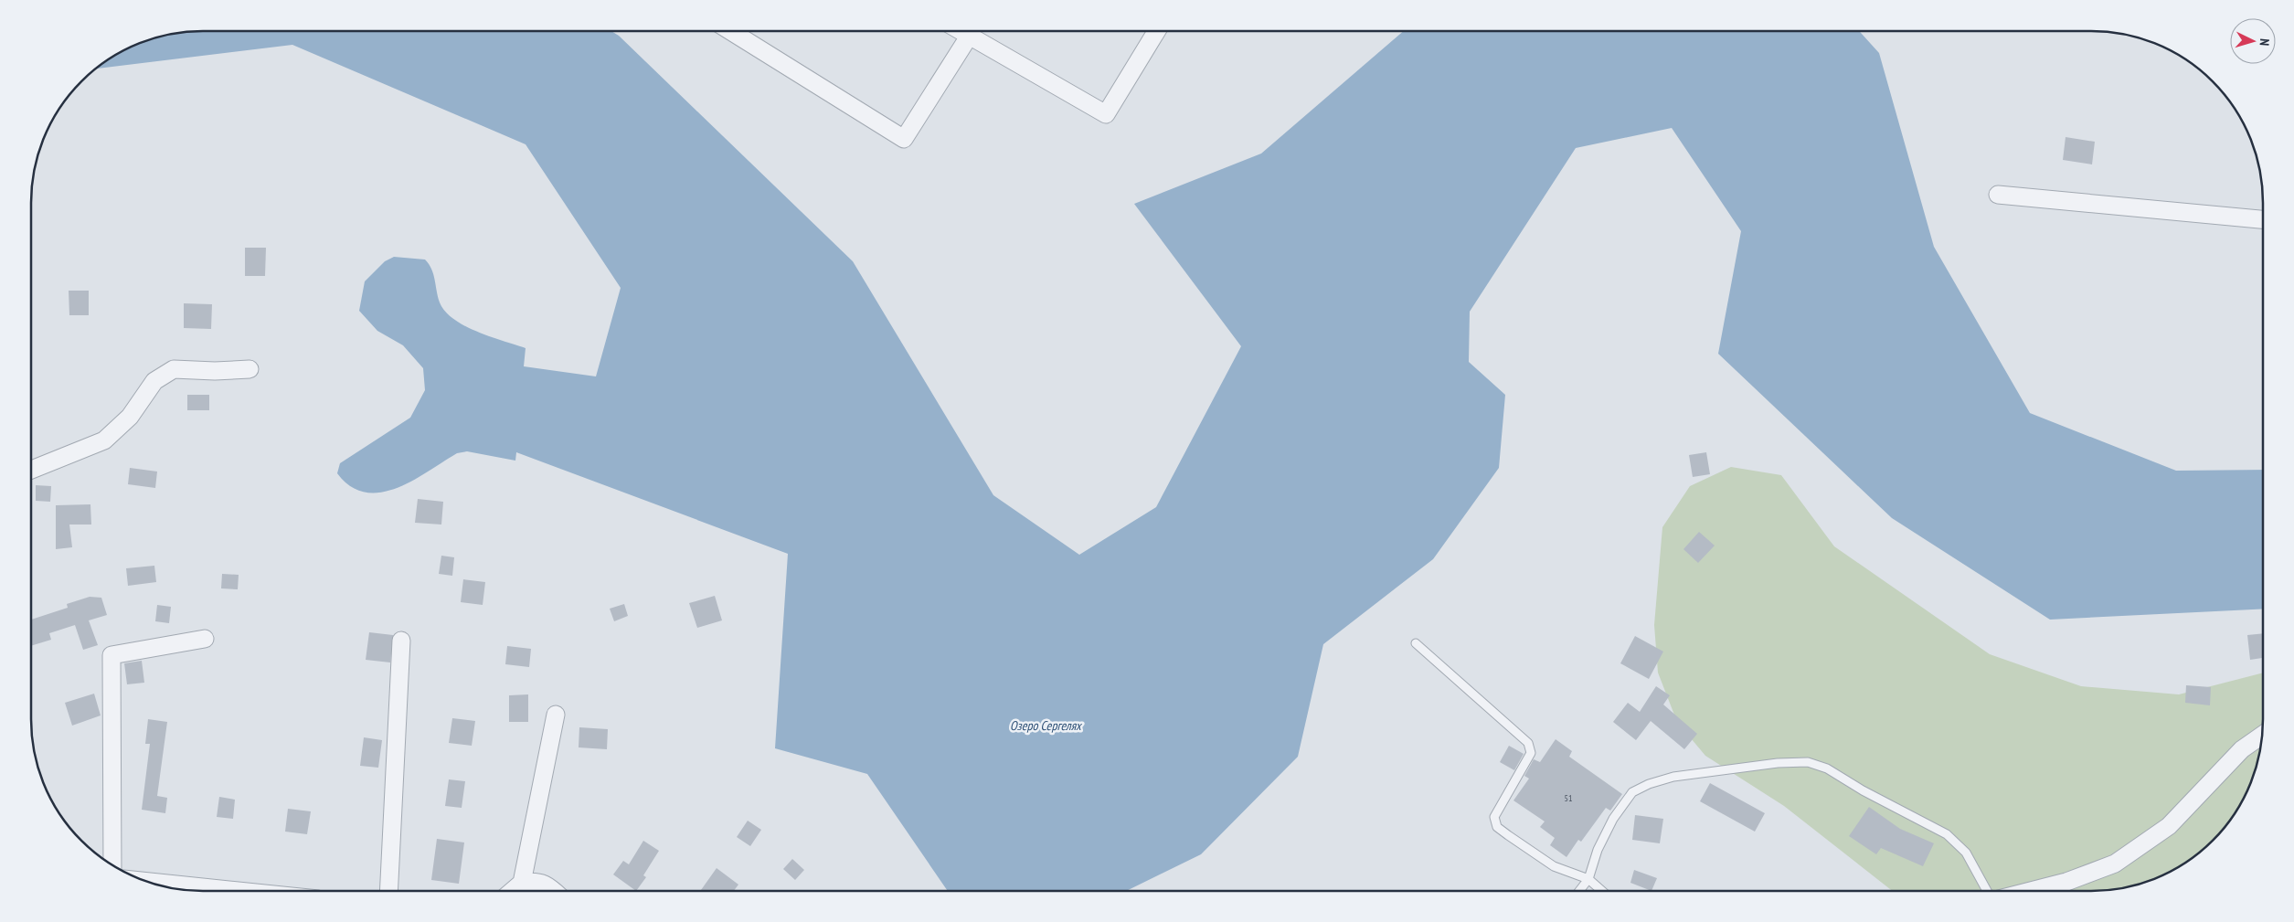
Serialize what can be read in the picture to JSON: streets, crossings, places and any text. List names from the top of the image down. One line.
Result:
{"water":["Озеро Сергелях"],"house_numbers":["51"],"north":"right"}
